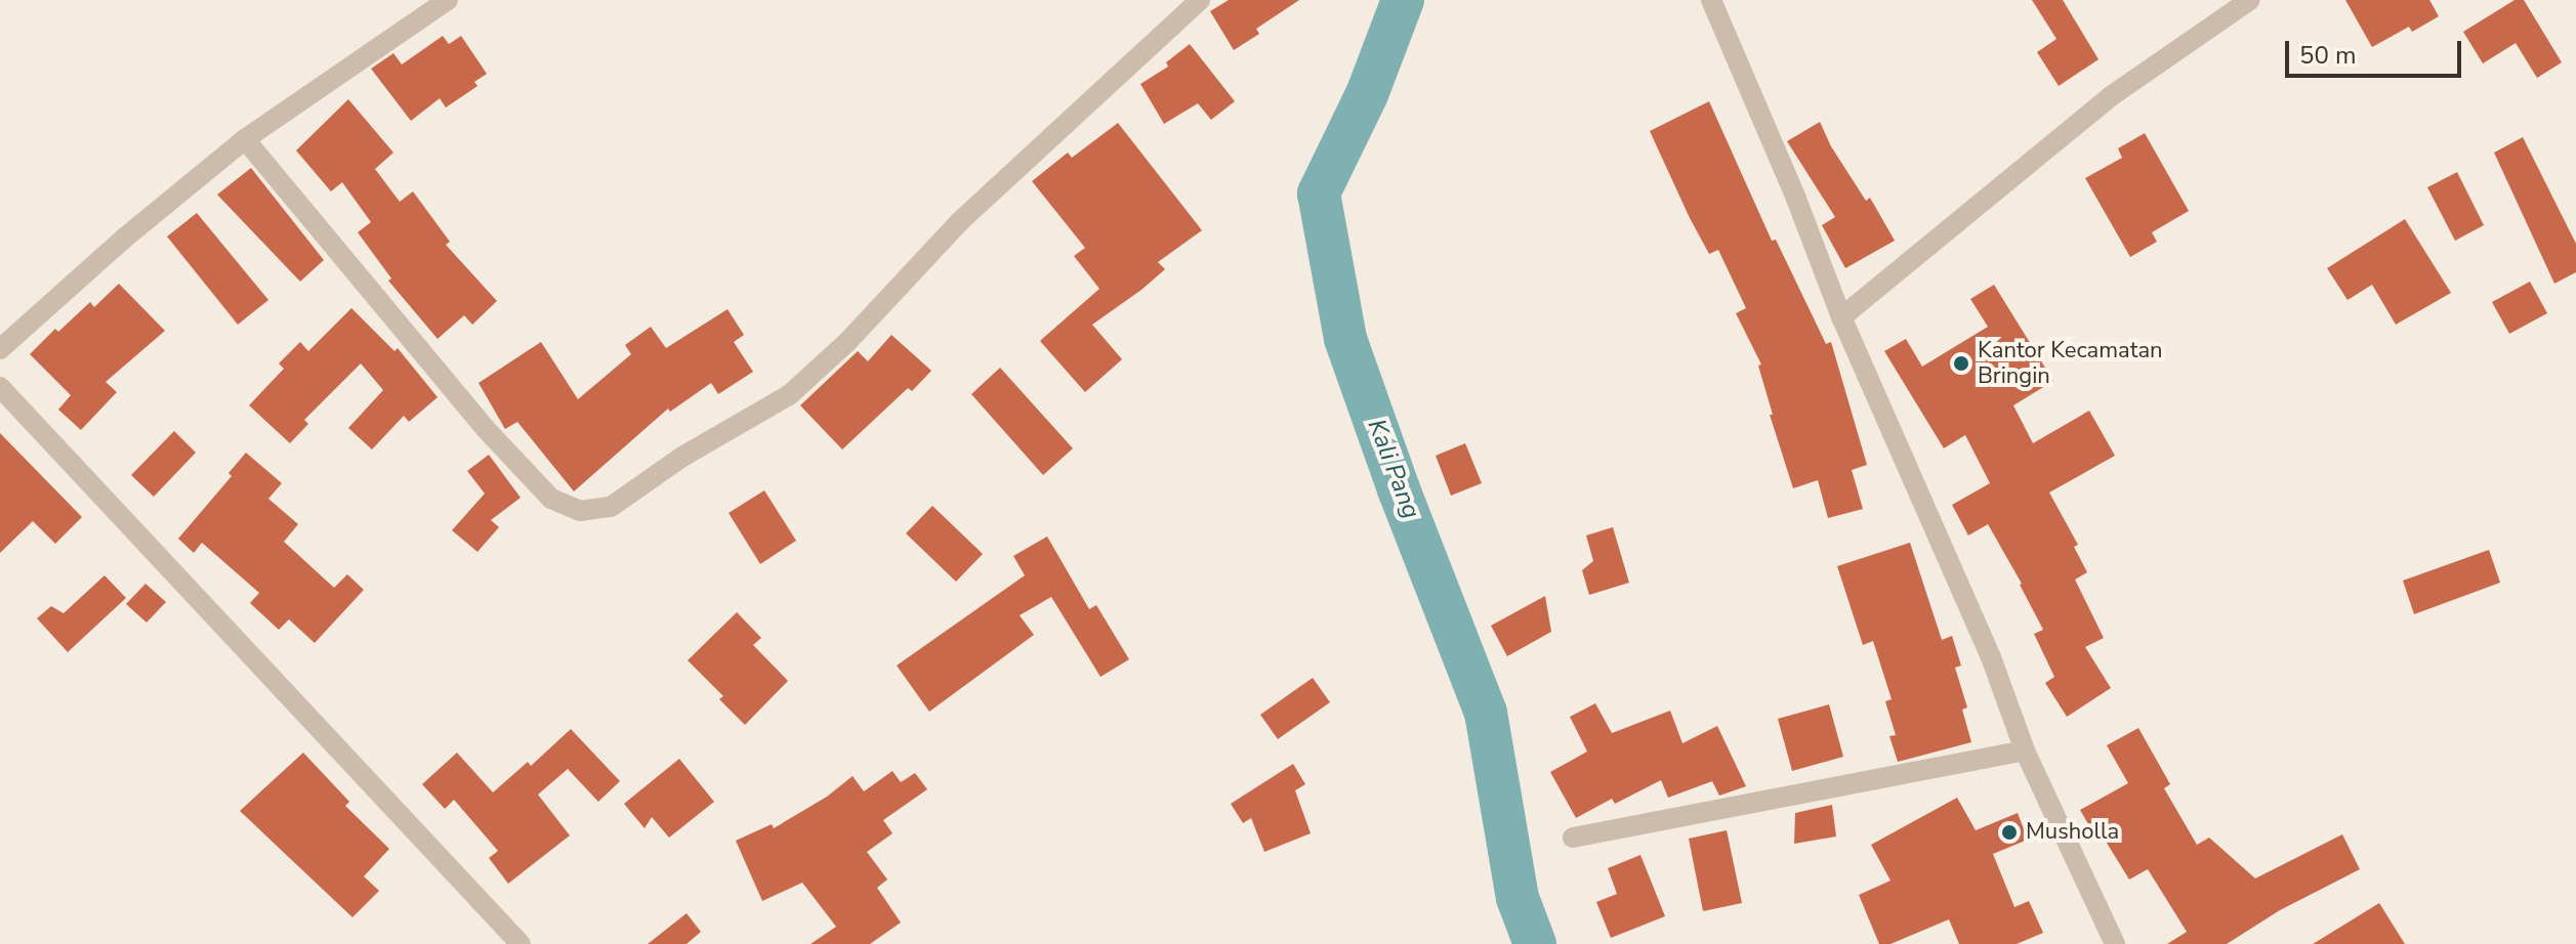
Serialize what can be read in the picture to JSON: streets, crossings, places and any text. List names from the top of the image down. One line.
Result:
{"water":["Kali Pang"],"places":["Kantor Kecamatan Bringin","Musholla"],"scale_bar":"50 m"}
